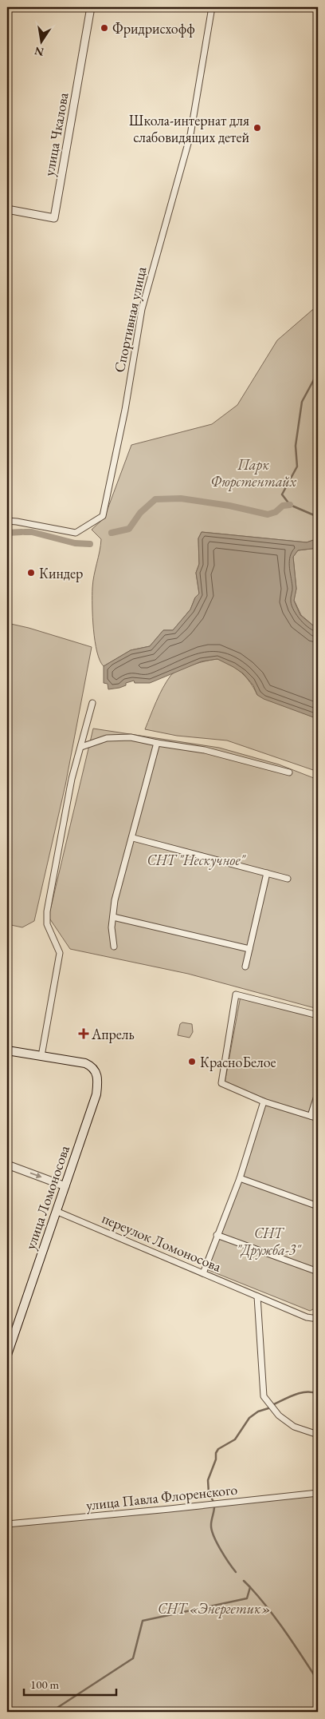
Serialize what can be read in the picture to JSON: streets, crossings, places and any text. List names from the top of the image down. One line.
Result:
{"streets":{"main road":["улица Ломоносова"],"street":["улица Чкалова","Спортивная улица","переулок Ломоносова","улица Павла Флоренского"]},"crossings":[["улица Ломоносова","переулок Ломоносова"]],"parks":["Парк Фюрстентайх","СНТ \"Нескучное\"","СНТ \"Дружба-3\"","СНТ «Энергетик»"],"places":{"other":["Фридрисхофф","Школа-интернат для слабовидящих детей","Киндер","КрасноБелое"],"health":["Апрель"]},"scale_bar":"100 m","north":"bottom"}
